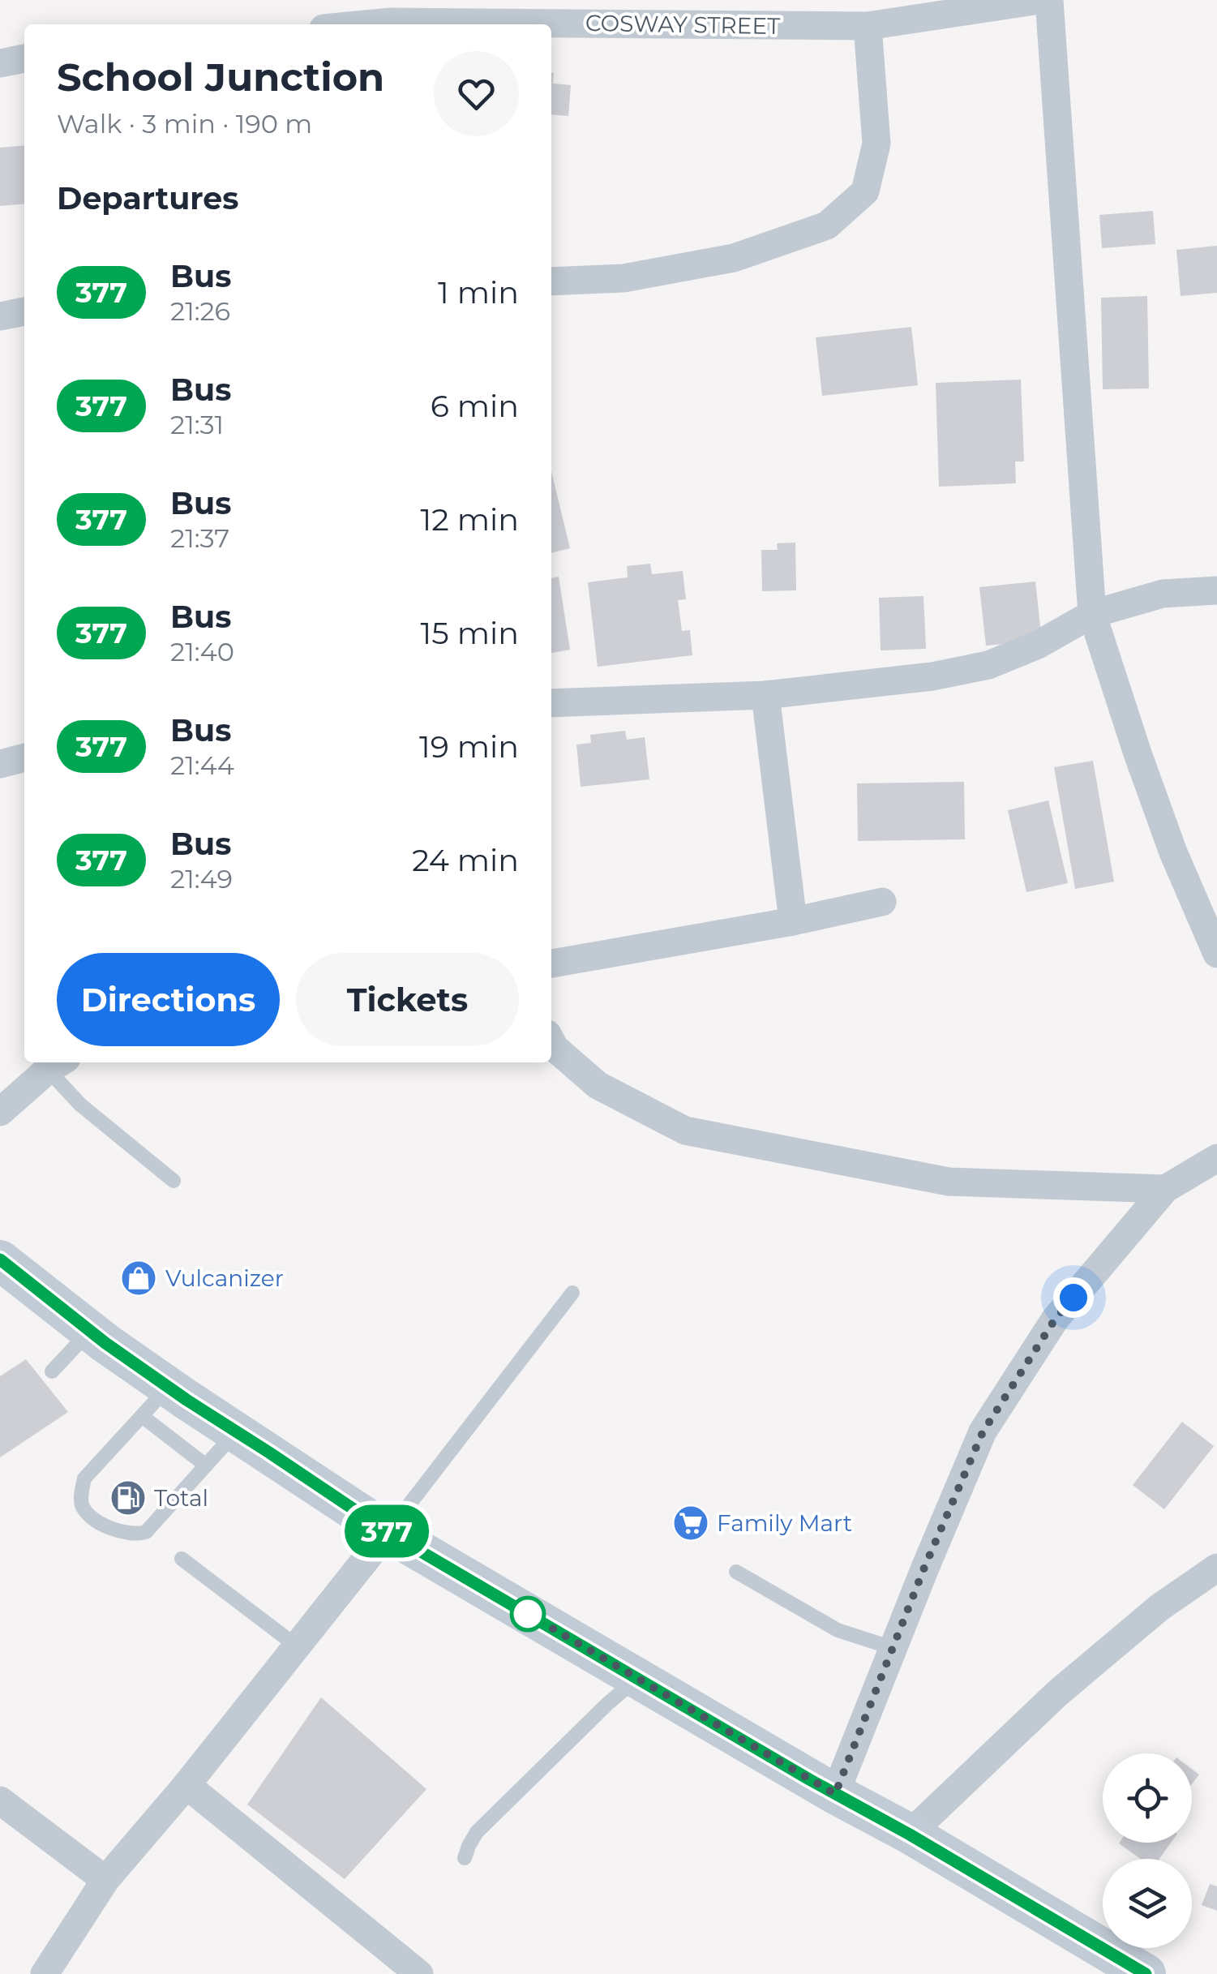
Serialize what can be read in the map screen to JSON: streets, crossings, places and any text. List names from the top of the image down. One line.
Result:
{"streets":{"street":["COSWAY STREET"]},"places":{"shop":["Vulcanizer"],"fuel station":["Total"],"supermarket":["Family Mart"]},"lines":["bus line 377"],"page":{"on_map":"377","heading":[["School Junction","Walk · 3 min · 190 m"],"Departures"],"list":[{"mark":"377","name":"Bus","note":"21:26","value":"1 min"},{"mark":"377","name":"Bus","note":"21:31","value":"6 min"},{"mark":"377","name":"Bus","note":"21:37","value":"12 min"},{"mark":"377","name":"Bus","note":"21:40","value":"15 min"},{"mark":"377","name":"Bus","note":"21:44","value":"19 min"},{"mark":"377","name":"Bus","note":"21:49","value":"24 min"}],"buttons":["Directions","Tickets"]}}
